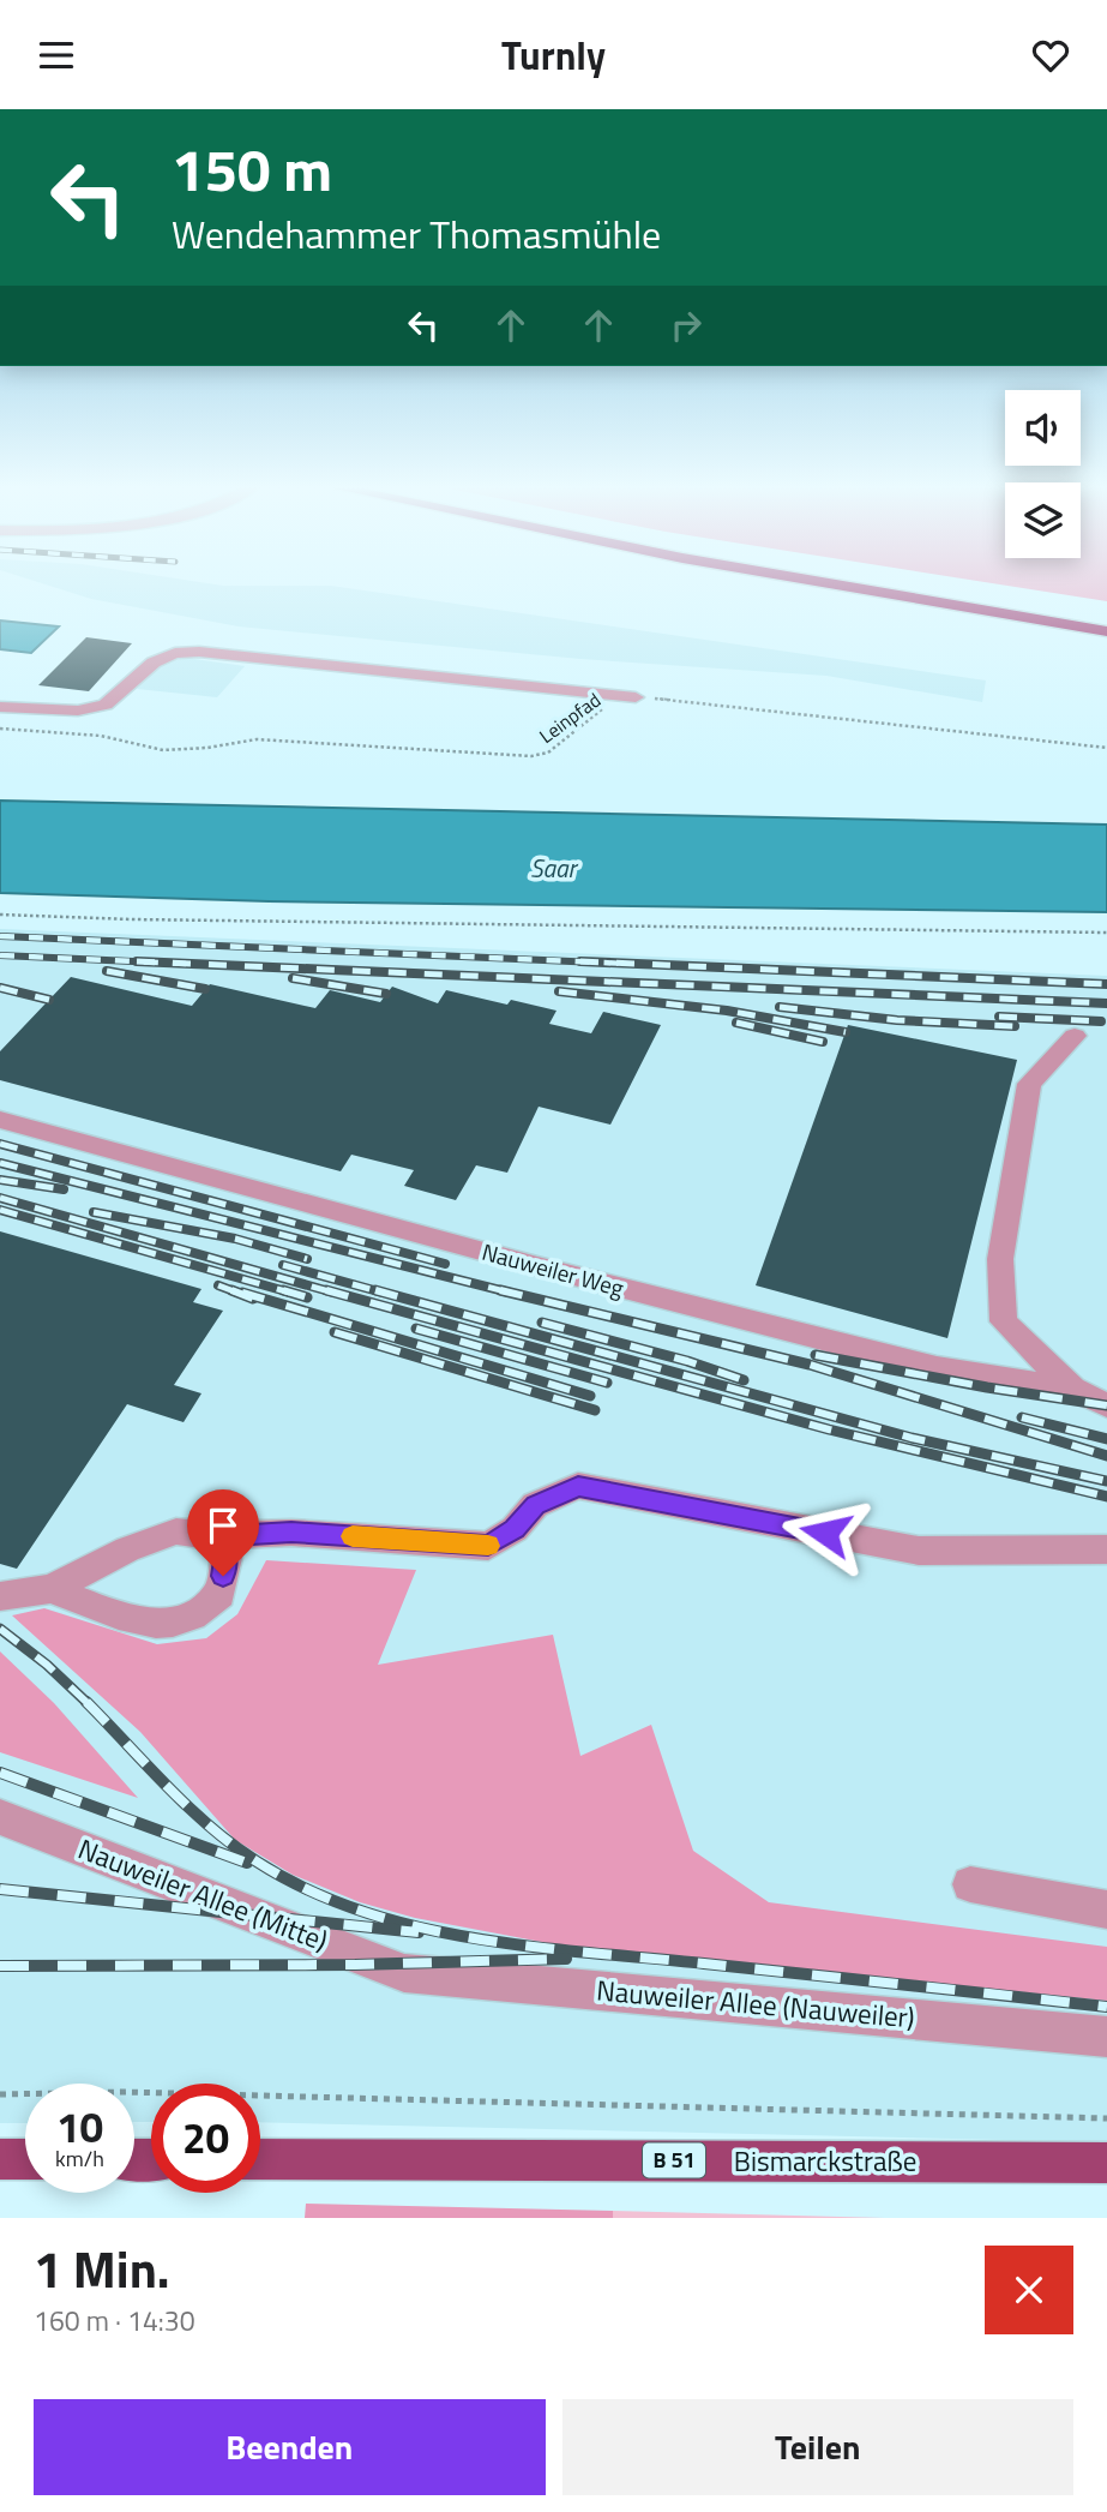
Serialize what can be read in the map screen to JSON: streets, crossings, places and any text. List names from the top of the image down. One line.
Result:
{"streets":{"main road":["B 51","Bismarckstraße"],"street":["Nauweiler Weg","Nauweiler Allee (Mitte)","Nauweiler Allee (Nauweiler)"],"path":["Leinpfad"]},"crossings":[["Nauweiler Allee (Mitte)","Nauweiler Allee (Nauweiler)"]],"water":["Saar"],"page":{"header":"Turnly","turn":["150 m","Wendehammer Thomasmühle"],"speed":"10 km/h","limit":"20","heading":["1 Min.","160 m · 14:30"],"buttons":["Beenden","Teilen"]}}
